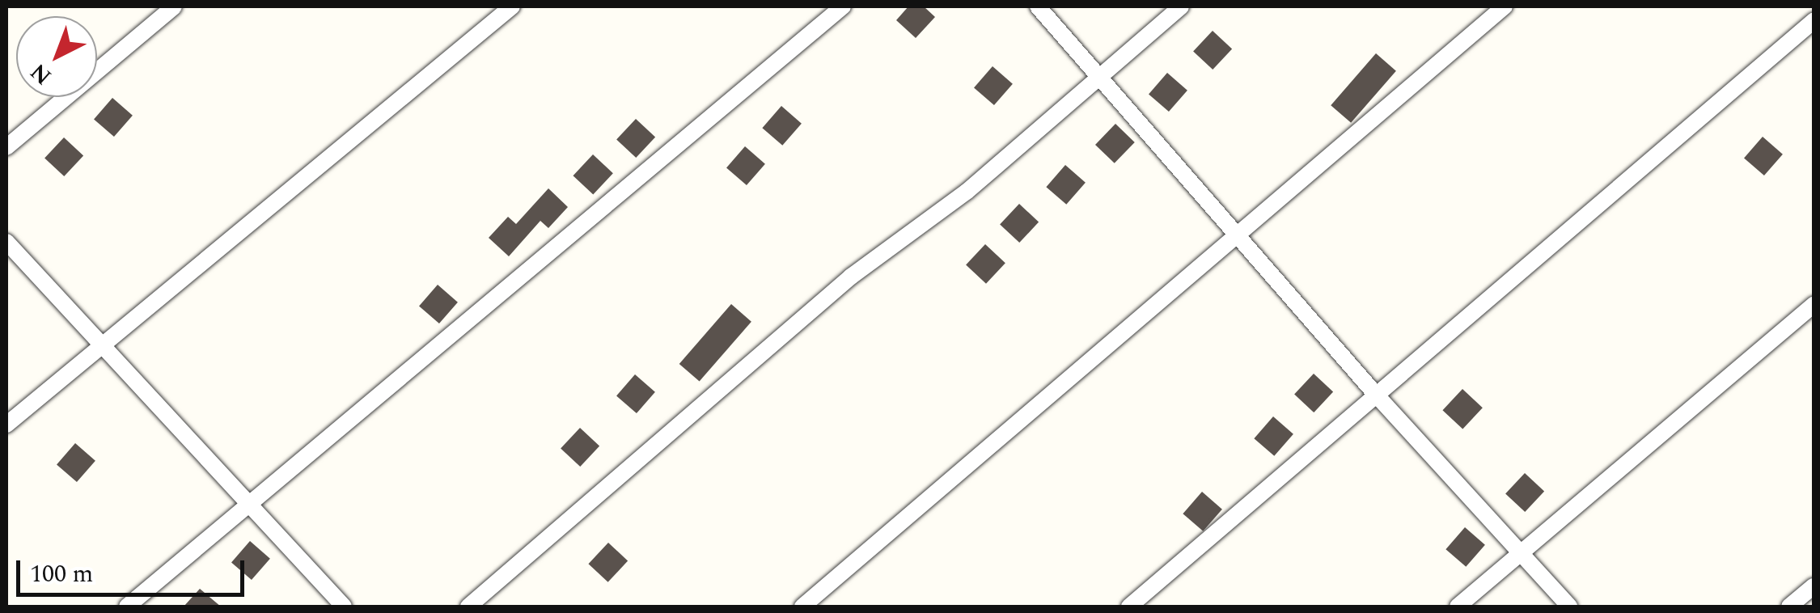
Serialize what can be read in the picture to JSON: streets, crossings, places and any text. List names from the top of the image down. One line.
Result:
{"scale_bar":"100 m","north":"bottom left"}
